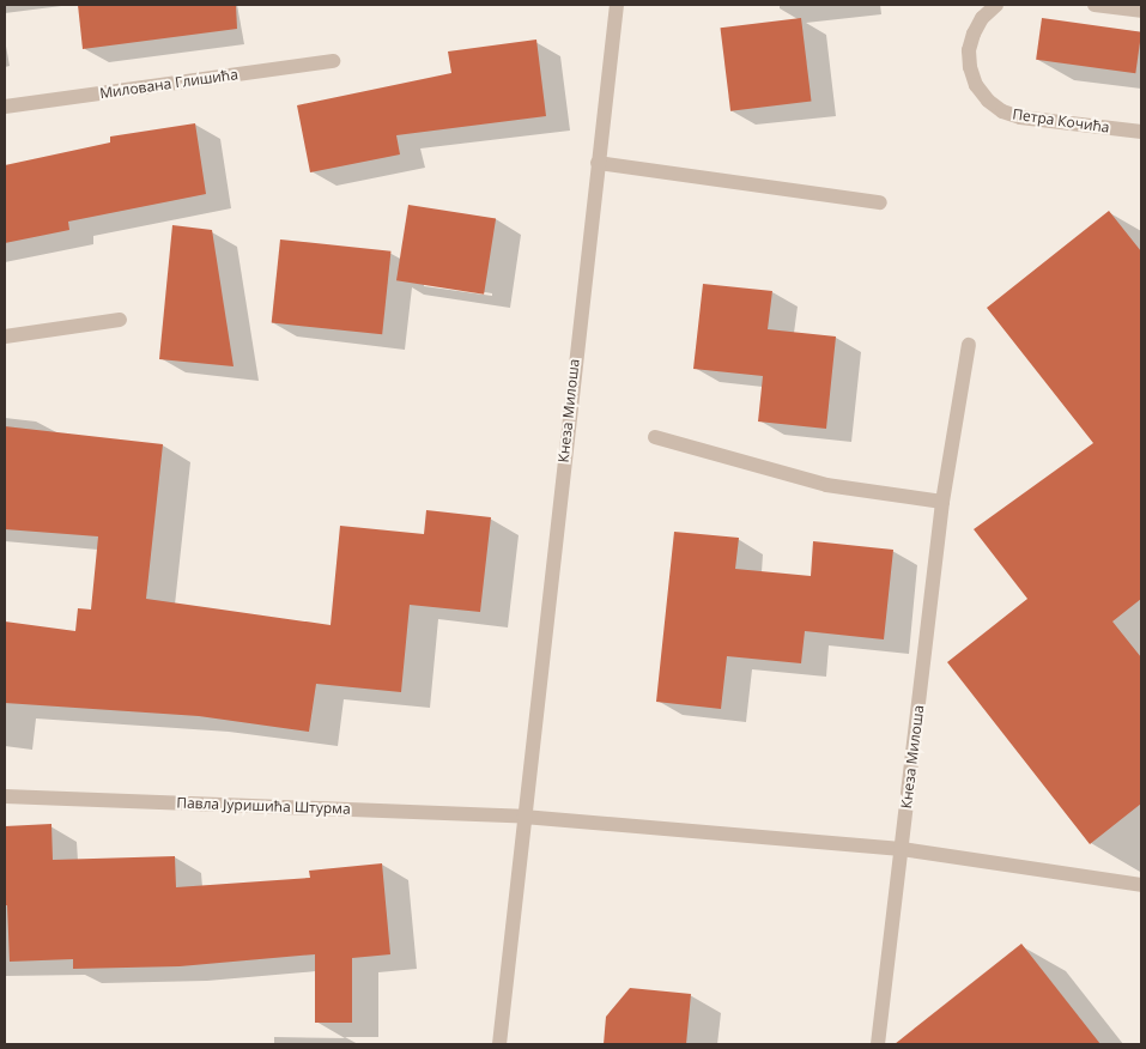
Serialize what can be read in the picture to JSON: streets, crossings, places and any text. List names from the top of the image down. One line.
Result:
{"streets":{"street":["Милована Глишића","Петра Кочића","Кнеза Милоша","Павла Јуришића Штурма"]},"crossings":[["Кнеза Милоша","Павла Јуришића Штурма"]]}
